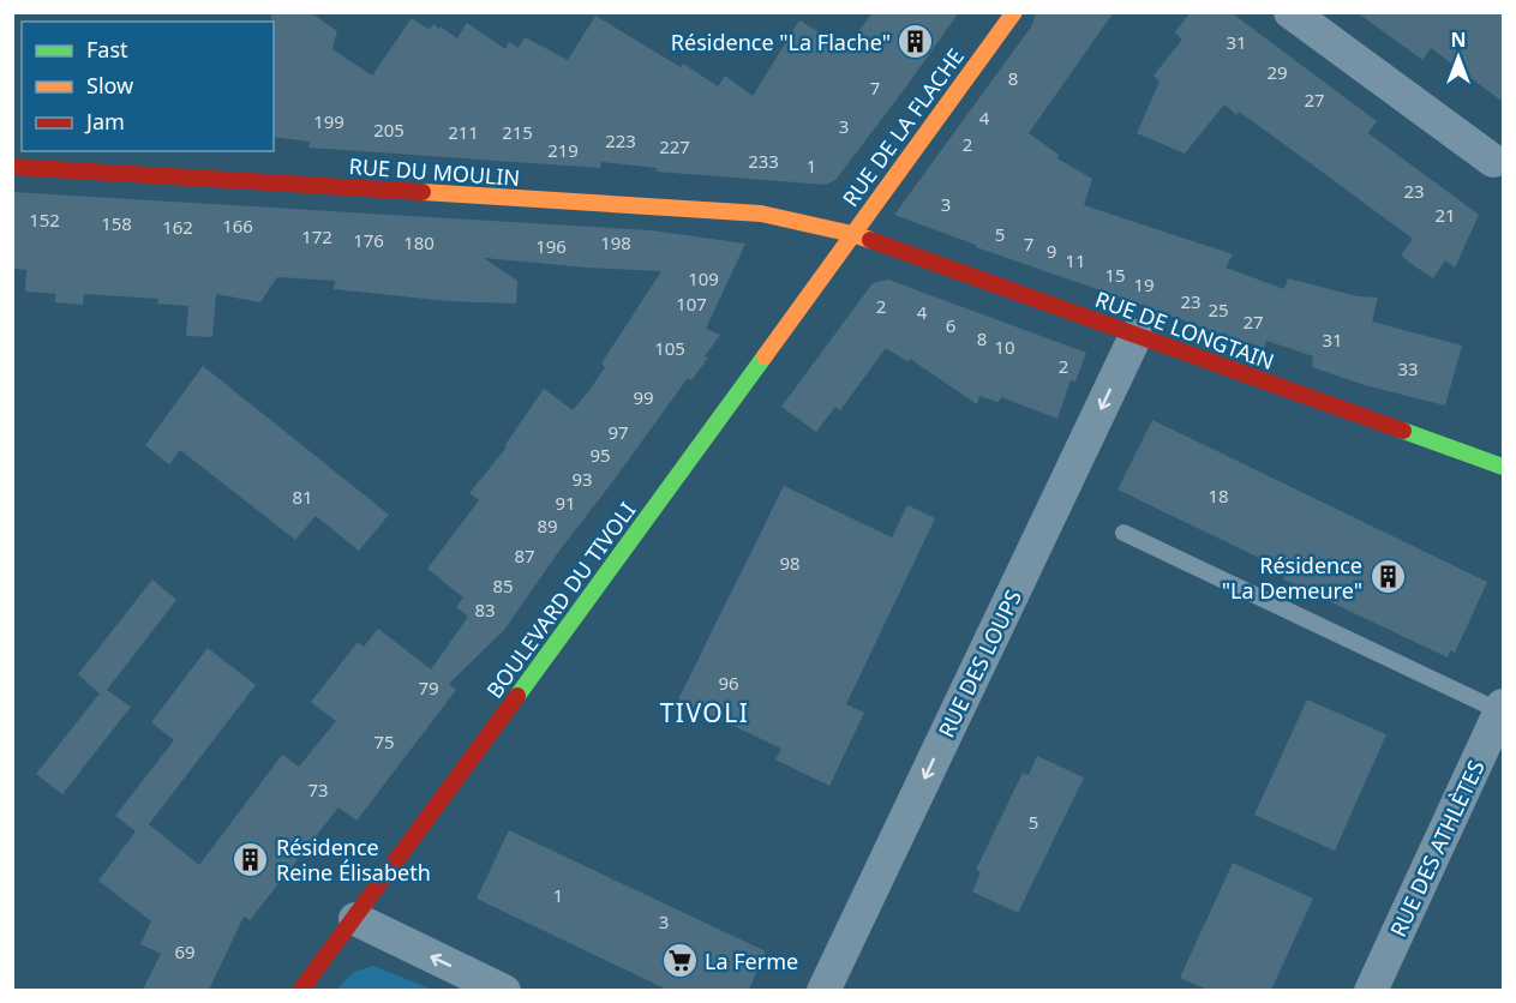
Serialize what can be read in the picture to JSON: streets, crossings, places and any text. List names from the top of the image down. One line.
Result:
{"streets":{"street":["RUE DE LA FLACHE","RUE DU MOULIN","RUE DE LONGTAIN","BOULEVARD DU TIVOLI","RUE DES LOUPS","RUE DES ATHLÈTES"]},"crossings":[["RUE DE LA FLACHE","RUE DU MOULIN"],["RUE DE LA FLACHE","RUE DE LONGTAIN"],["RUE DE LA FLACHE","BOULEVARD DU TIVOLI"],["RUE DU MOULIN","RUE DE LONGTAIN"],["RUE DU MOULIN","BOULEVARD DU TIVOLI"],["RUE DE LONGTAIN","BOULEVARD DU TIVOLI"],["RUE DE LONGTAIN","RUE DES LOUPS"]],"one_way":["RUE DES LOUPS"],"districts":["TIVOLI"],"places":{"building":["Résidence \"La Flache\"","Résidence \"La Demeure\"","Résidence Reine Élisabeth"],"supermarket":["La Ferme"]},"house_numbers":["31","29","8","7","27","4","199","3","205","211","215","223","2","227","219","233","1","23","3","21","152","158","166","162","5","172","176","180","198","7","196","9","11","15","109","19","23","107","2","25","4","27","6","8","31","10","105","2","33","99","97","95","93","18","81","91","89","87","98","85","83","96","79","75","73","5","1","3","69"],"legend":["Fast","Slow","Jam"],"north":"top"}
